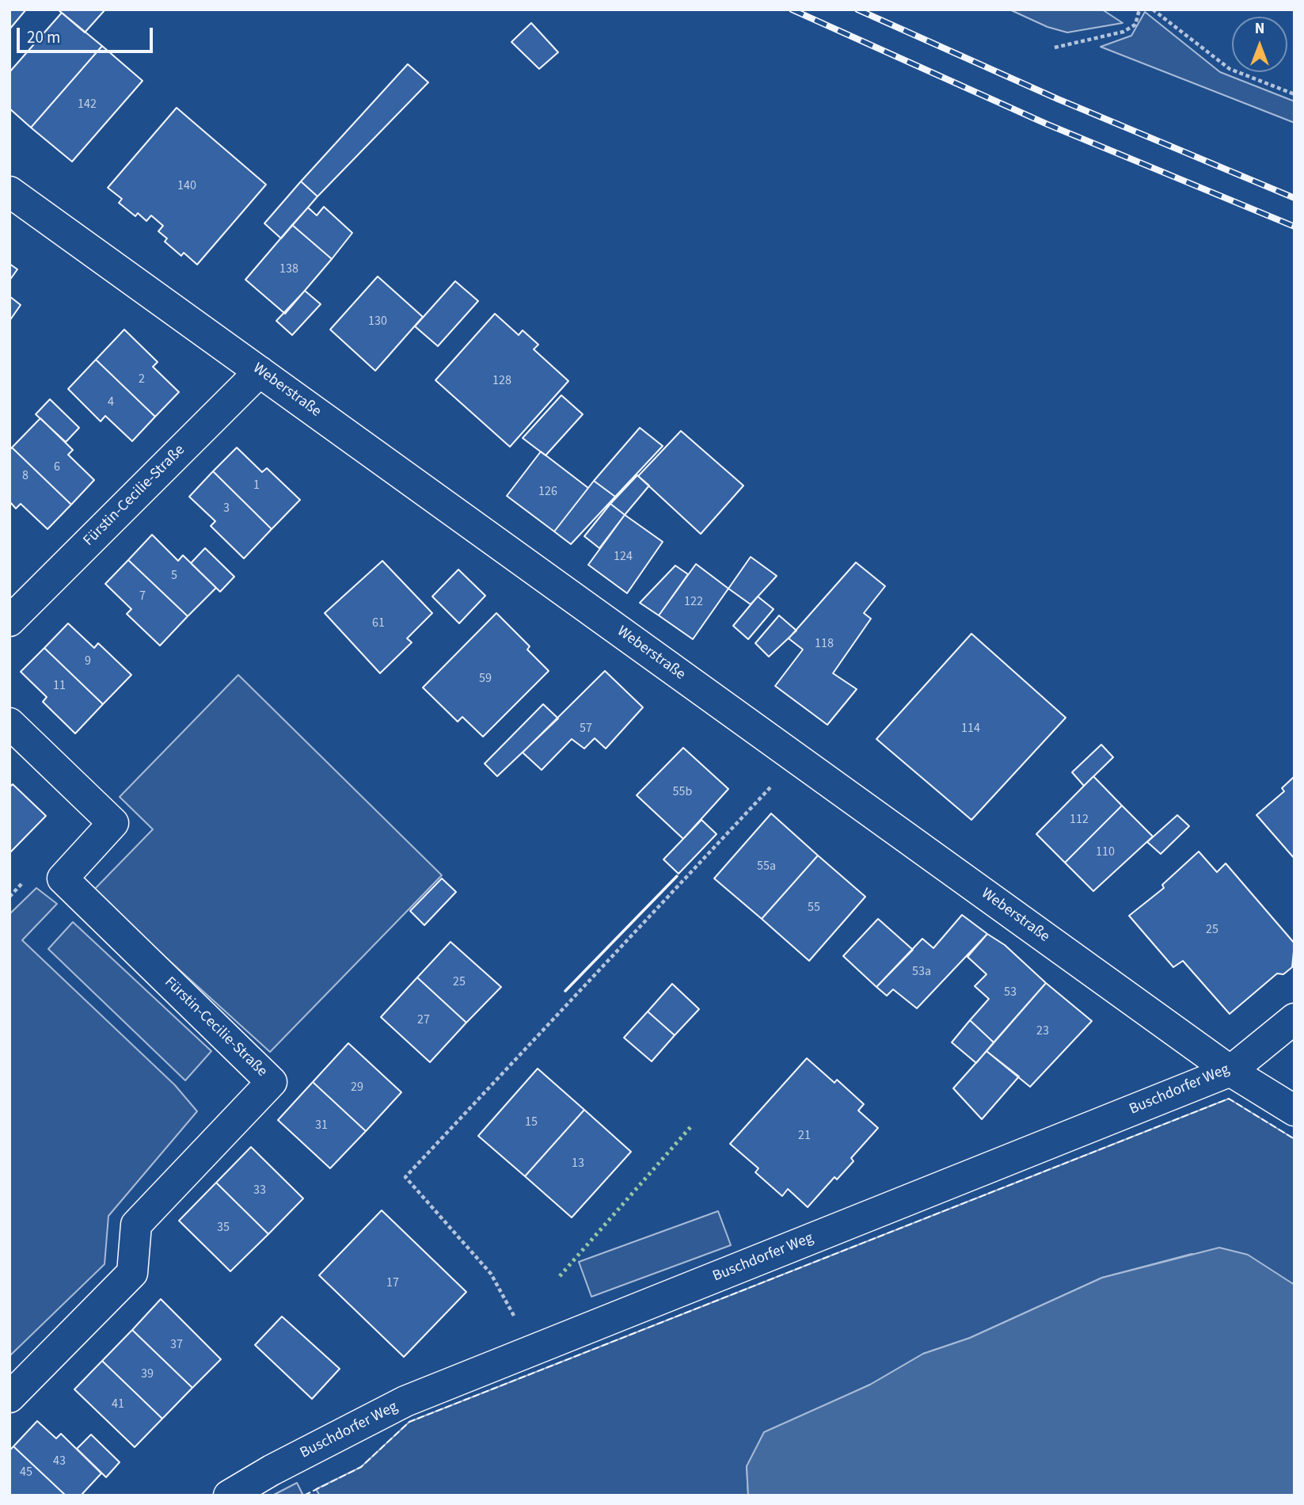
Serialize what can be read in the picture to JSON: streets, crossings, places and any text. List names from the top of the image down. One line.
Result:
{"streets":{"street":["Weberstraße","Fürstin-Cecilie-Straße","Buschdorfer Weg"]},"crossings":[["Weberstraße","Fürstin-Cecilie-Straße"],["Weberstraße","Buschdorfer Weg"]],"house_numbers":["142","140","138","130","2","128","4","6","8","1","126","3","124","5","7","122","61","118","9","59","11","57","114","55b","112","110","55a","55","25","53a","25","53","27","23","29","15","31","21","13","33","35","17","37","39","41","43","45"],"scale_bar":"20 m","north":"top"}
